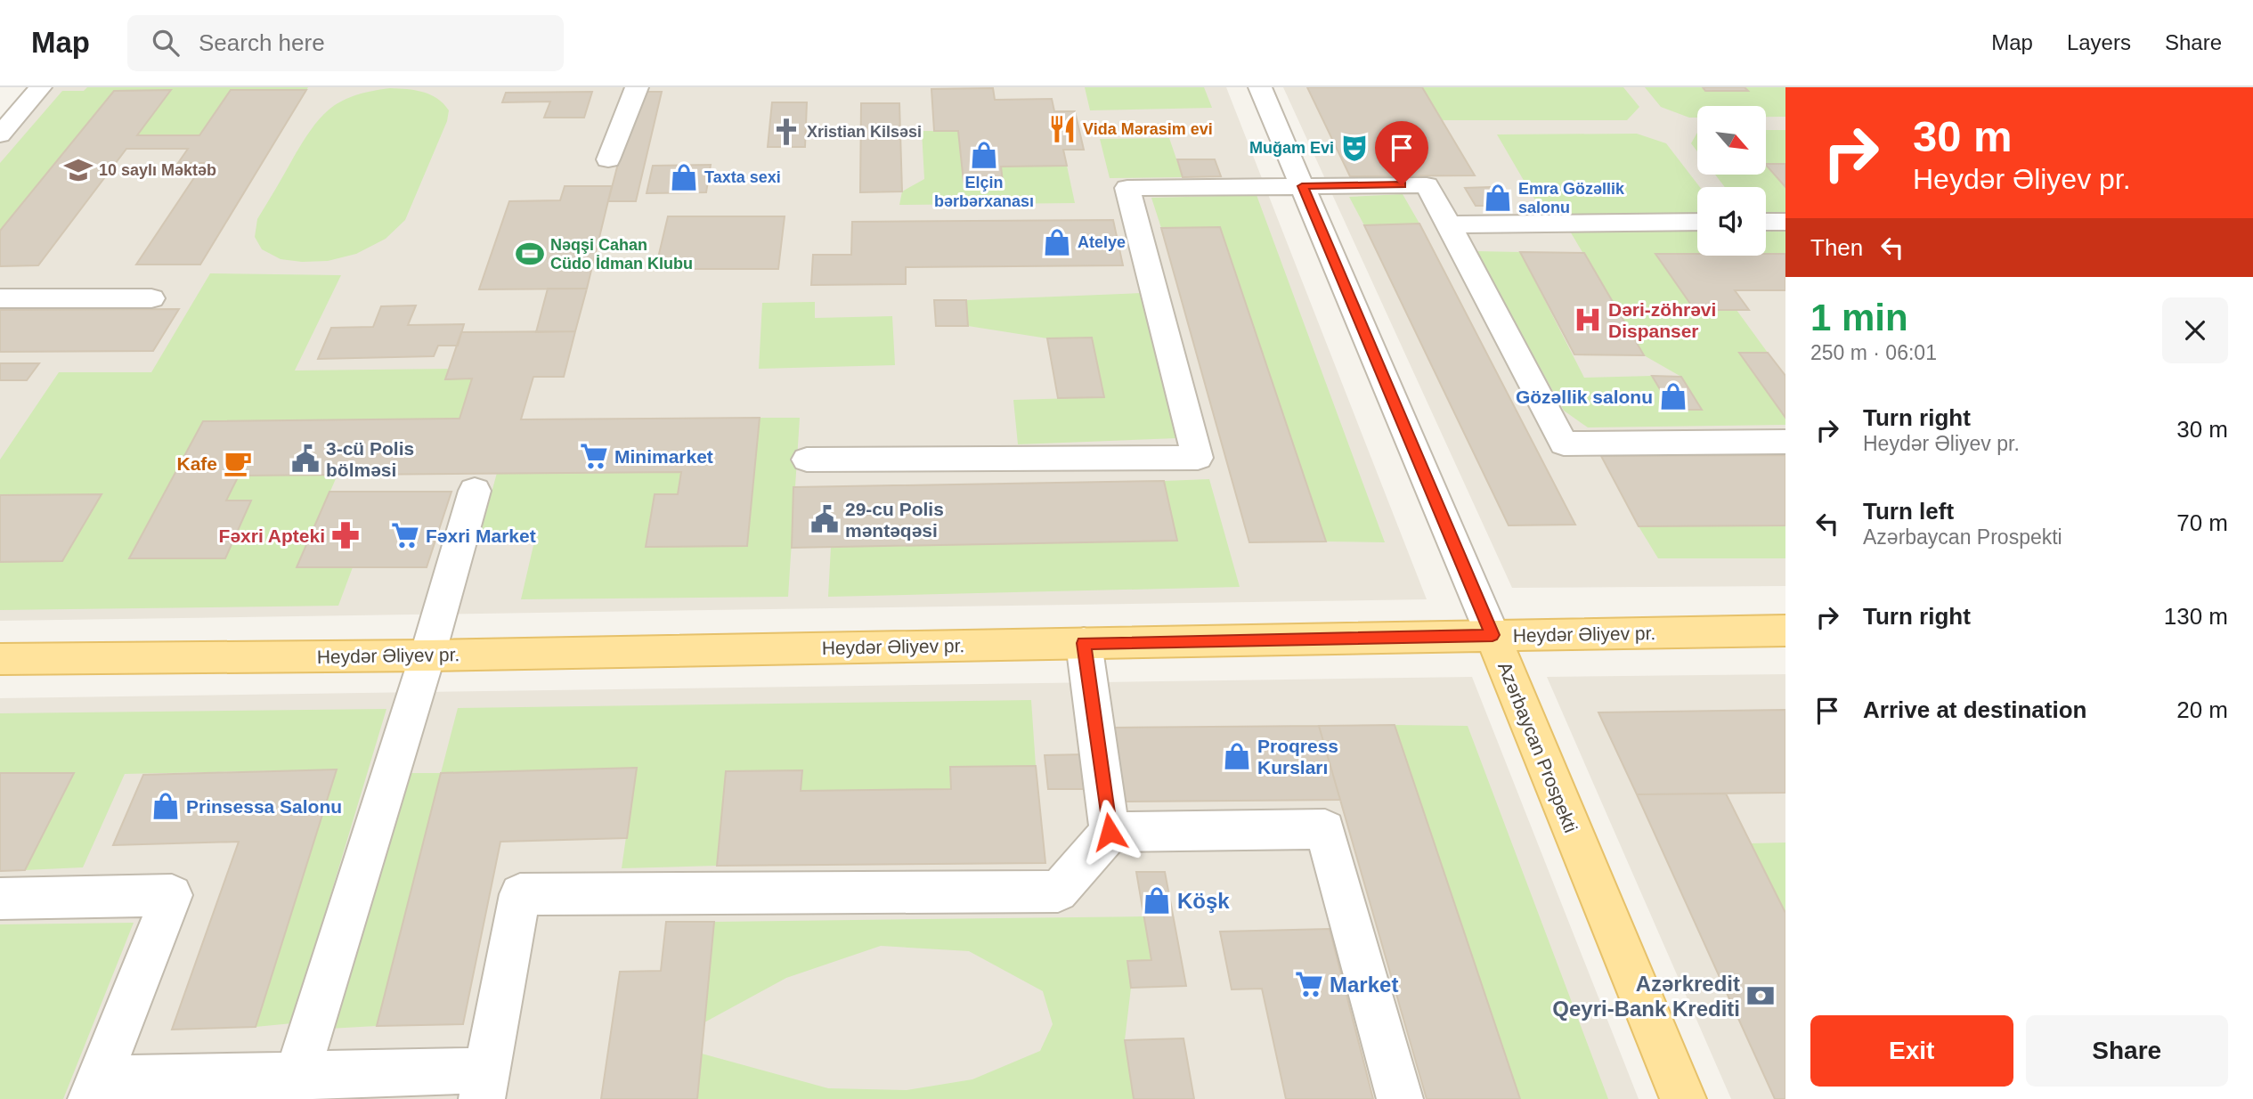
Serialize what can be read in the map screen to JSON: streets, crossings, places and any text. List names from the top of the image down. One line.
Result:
{"streets":{"main road":["Heydər Əliyev pr.","Azərbaycan Prospekti"]},"crossings":[["Heydər Əliyev pr.","Azərbaycan Prospekti"]],"places":{"restaurant":["Vida Mərasim evi"],"church":["Xristian Kilsəsi"],"theatre":["Muğam Evi"],"shop":["Elçin bərbərxanası","Taxta sexi","Emra Gözəllik salonu","Atelye","Gözəllik salonu","Proqress Kursları","Prinsessa Salonu","Köşk"],"school or university":["10 saylı Məktəb"],"sports":["Nəqşi Cahan Cüdo İdman Klubu"],"hospital":["Dəri-zöhrəvi Dispanser"],"supermarket":["Minimarket","Fəxri Market","Market"],"public building":["3-cü Polis bölməsi","29-cu Polis məntəqəsi"],"cafe":["Kafe"],"pharmacy":["Fəxri Apteki"],"bank":["Azərkredit Qeyri-Bank Krediti"]},"north":"bottom right","page":{"header":"Map","search":"Search here","nav":["Map","Layers","Share"],"turn":["30 m","Heydər Əliyev pr."],"then":"Then","heading":["1 min","250 m · 06:01"],"list":[{"name":"Turn right","note":"Heydər Əliyev pr.","value":"30 m"},{"name":"Turn left","note":"Azərbaycan Prospekti","value":"70 m"},{"name":"Turn right","value":"130 m"},{"name":"Arrive at destination","value":"20 m"}],"buttons":["Exit","Share"]}}
